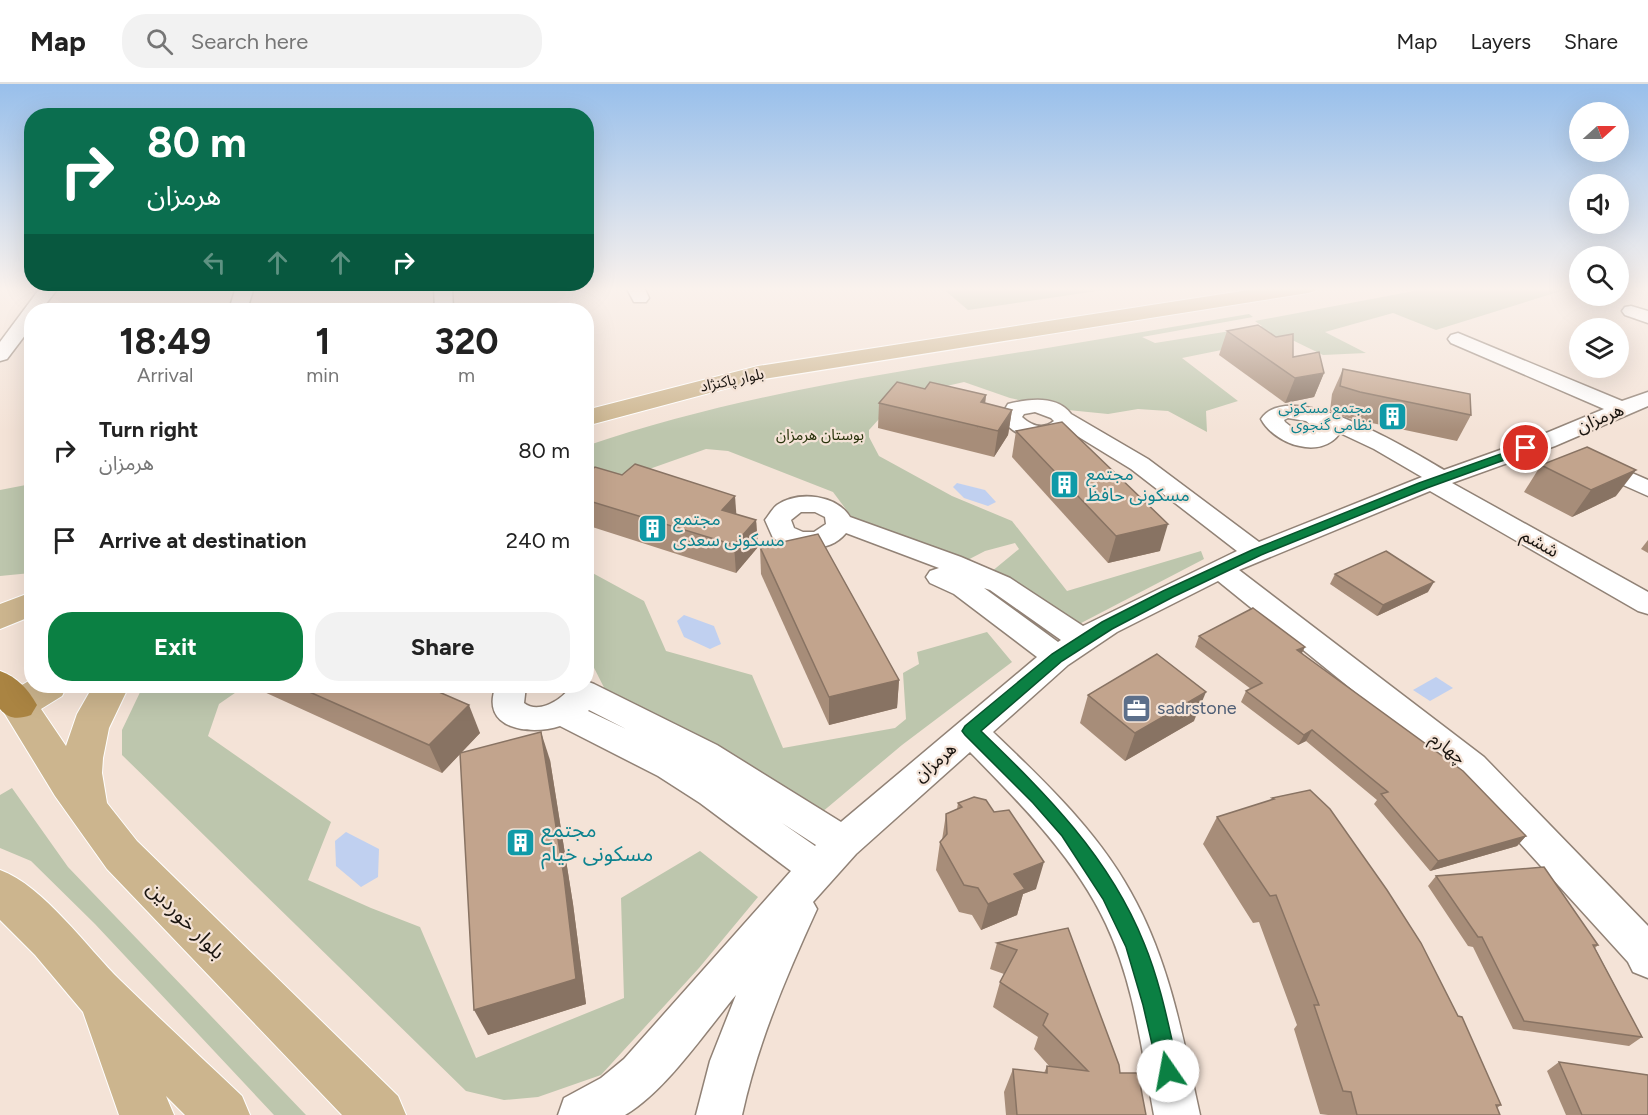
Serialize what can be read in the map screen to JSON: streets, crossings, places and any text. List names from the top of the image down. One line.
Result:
{"streets":{"main road":["بلوار پاکنژاد","بلوار خوردین"],"street":["هرمزان","ششم","چهارم"]},"crossings":[["هرمزان","ششم"],["هرمزان","چهارم"]],"parks":["بوستان هرمزان"],"places":{"building":["مجتمع مسکونی نظامی گنجوی","مجتمع مسکونی حافظ","مجتمع مسکونی سعدی","مجتمع مسکونی خیام"],"office":["sadrstone"]},"north":"right","page":{"header":"Map","search":"Search here","nav":["Map","Layers","Share"],"turn":["80 m","هرمزان"],"eta":["18:49","Arrival","1","min","320","m"],"list":[{"name":"Turn right","note":"هرمزان","value":"80 m"},{"name":"Arrive at destination","value":"240 m"}],"buttons":["Exit","Share"]}}
